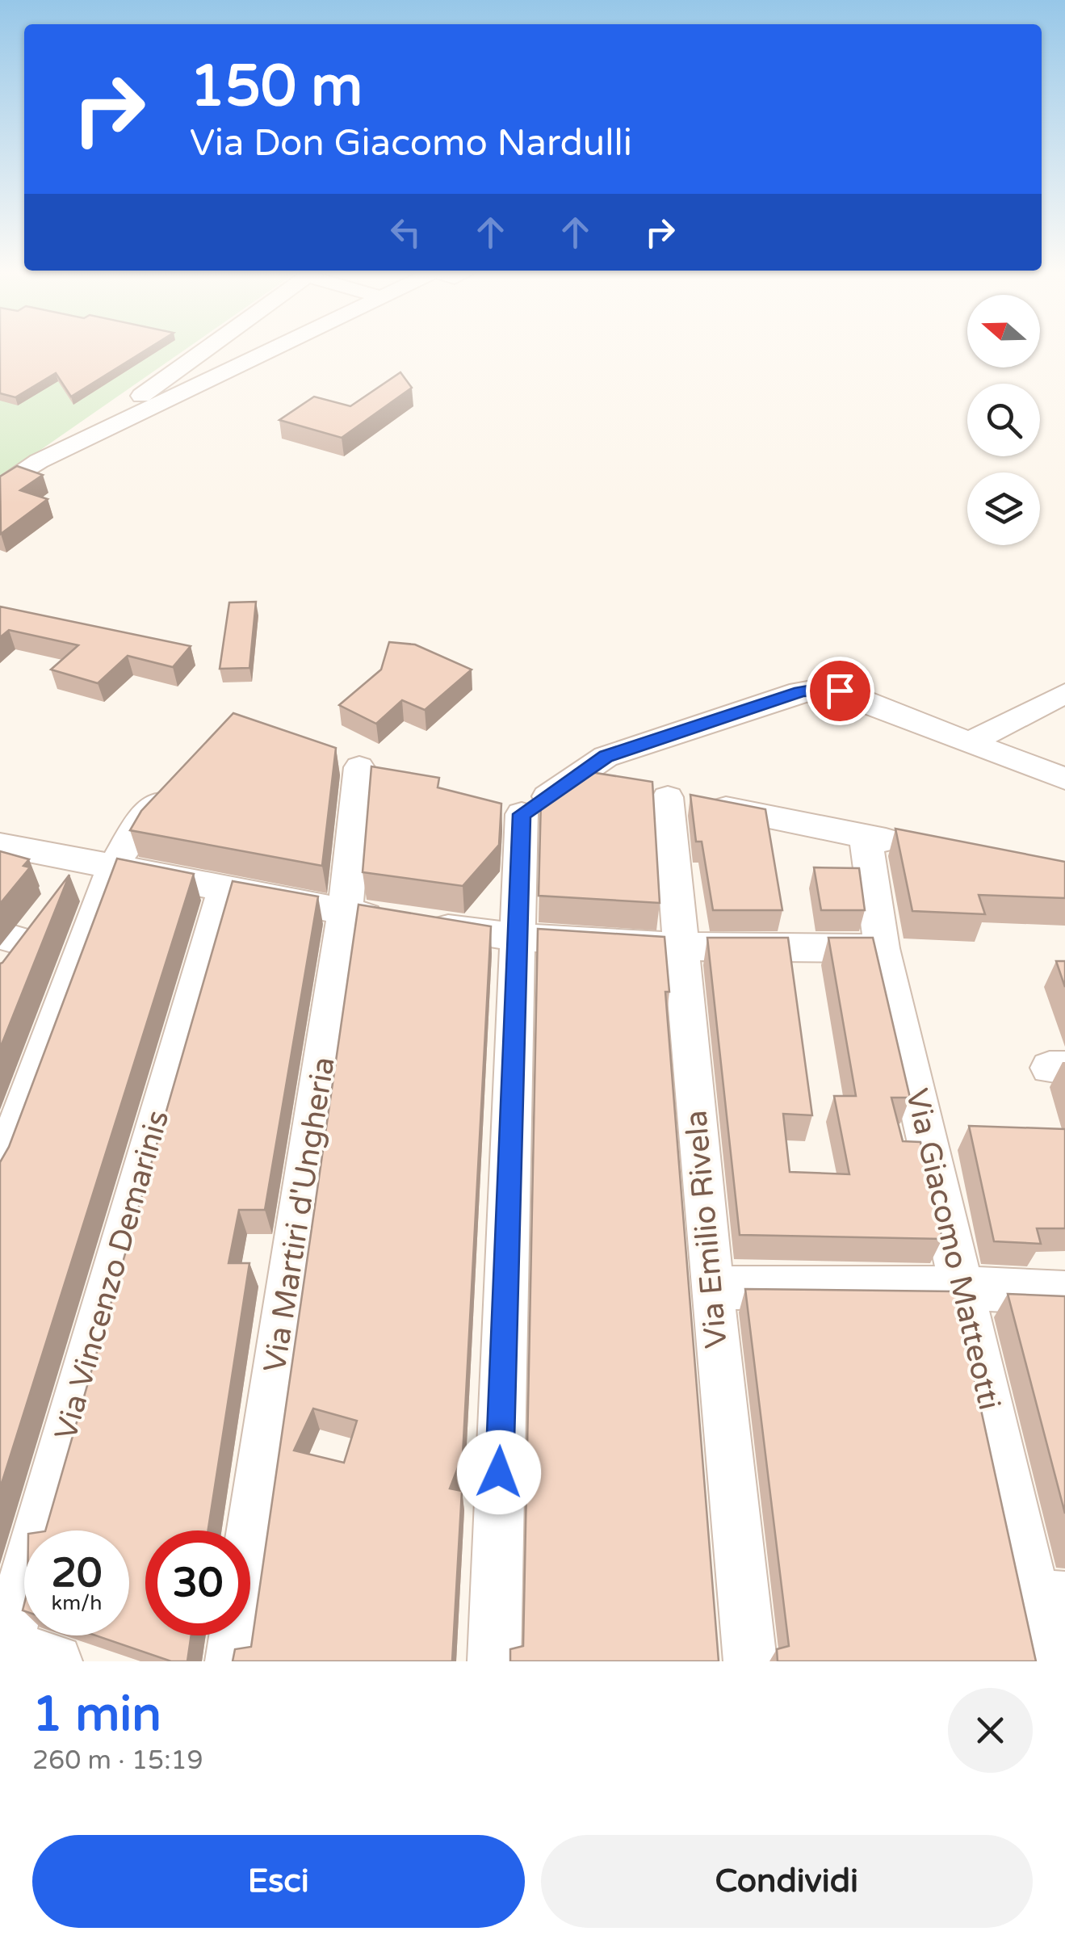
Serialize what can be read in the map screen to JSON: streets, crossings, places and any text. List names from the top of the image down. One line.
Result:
{"streets":{"street":["Via Martiri d'Ungheria","Via Emilio Rivela","Via Giacomo Matteotti","Via Vincenzo Demarinis"]},"north":"left","page":{"turn":["150 m","Via Don Giacomo Nardulli"],"speed":"20 km/h","limit":"30","heading":["1 min","260 m · 15:19"],"buttons":["Esci","Condividi"]}}
